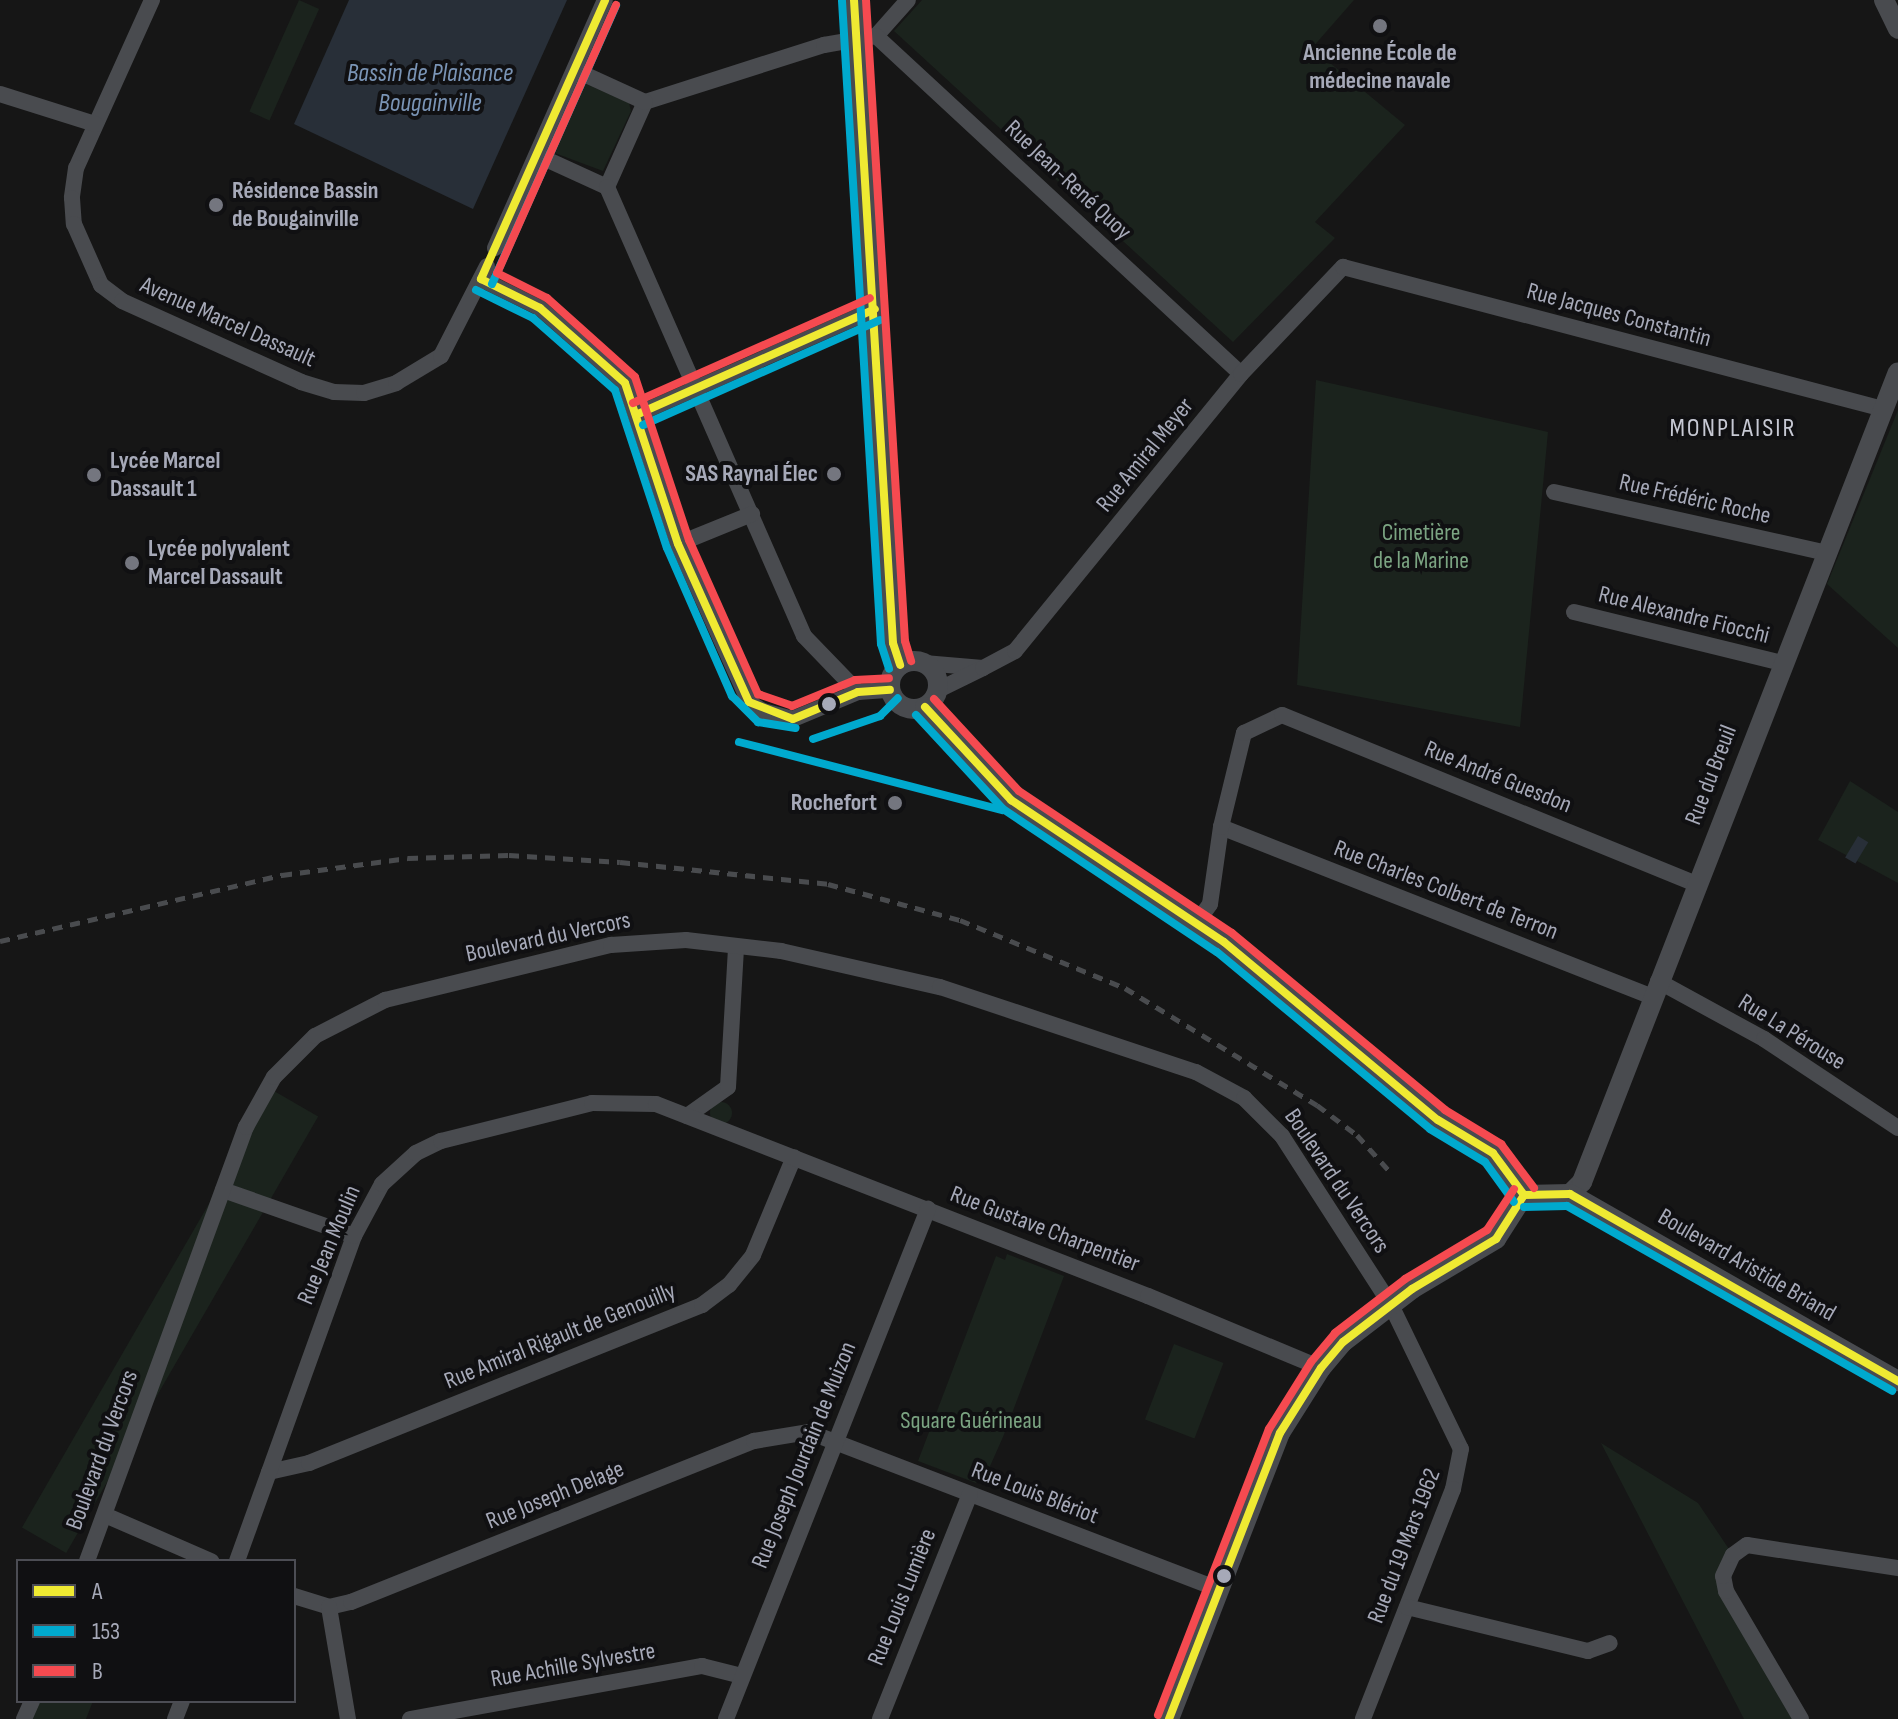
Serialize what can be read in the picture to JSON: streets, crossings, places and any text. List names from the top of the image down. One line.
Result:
{"streets":{"street":["Rue Jean-René Quoy","Rue Jacques Constantin","Avenue Marcel Dassault","Rue Amiral Meyer","Rue Frédéric Roche","Rue Alexandre Fiocchi","Rue du Breuil","Rue André Guesdon","Rue Charles Colbert de Terron","Boulevard du Vercors","Rue La Pérouse","Rue Gustave Charpentier","Rue Jean Moulin","Boulevard Aristide Briand","Rue Amiral Rigault de Genouilly","Rue Joseph Jourdain de Muizon","Rue Louis Blériot","Rue Joseph Delage","Rue du 19 Mars 1962","Rue Louis Lumière","Rue Achille Sylvestre"]},"crossings":[["Rue Jean-René Quoy","Rue Amiral Meyer"],["Rue Jacques Constantin","Rue Amiral Meyer"],["Rue Jacques Constantin","Rue du Breuil"],["Rue Frédéric Roche","Rue du Breuil"],["Rue Alexandre Fiocchi","Rue du Breuil"],["Rue du Breuil","Rue André Guesdon"],["Rue du Breuil","Rue Charles Colbert de Terron"],["Rue du Breuil","Rue La Pérouse"],["Rue du Breuil","Boulevard Aristide Briand"],["Rue André Guesdon","Rue Charles Colbert de Terron"],["Rue Charles Colbert de Terron","Rue La Pérouse"],["Boulevard du Vercors","Rue du 19 Mars 1962"],["Rue Gustave Charpentier","Rue Jean Moulin"],["Rue Gustave Charpentier","Rue Amiral Rigault de Genouilly"],["Rue Gustave Charpentier","Rue Joseph Jourdain de Muizon"],["Rue Jean Moulin","Rue Amiral Rigault de Genouilly"],["Rue Joseph Jourdain de Muizon","Rue Louis Blériot"],["Rue Joseph Jourdain de Muizon","Rue Joseph Delage"],["Rue Joseph Jourdain de Muizon","Rue Achille Sylvestre"],["Rue Louis Blériot","Rue Joseph Delage"],["Rue Louis Blériot","Rue Louis Lumière"]],"districts":["MONPLAISIR"],"water":["Bassin de Plaisance Bougainville"],"parks":["Cimetière de la Marine","Square Guérineau"],"places":["Ancienne École de médecine navale","Résidence Bassin de Bougainville","SAS Raynal Élec","Lycée Marcel Dassault 1","Lycée polyvalent Marcel Dassault","Rochefort"],"lines":["transit line A","transit line B","transit line 153"],"legend":["A","153","B"]}
